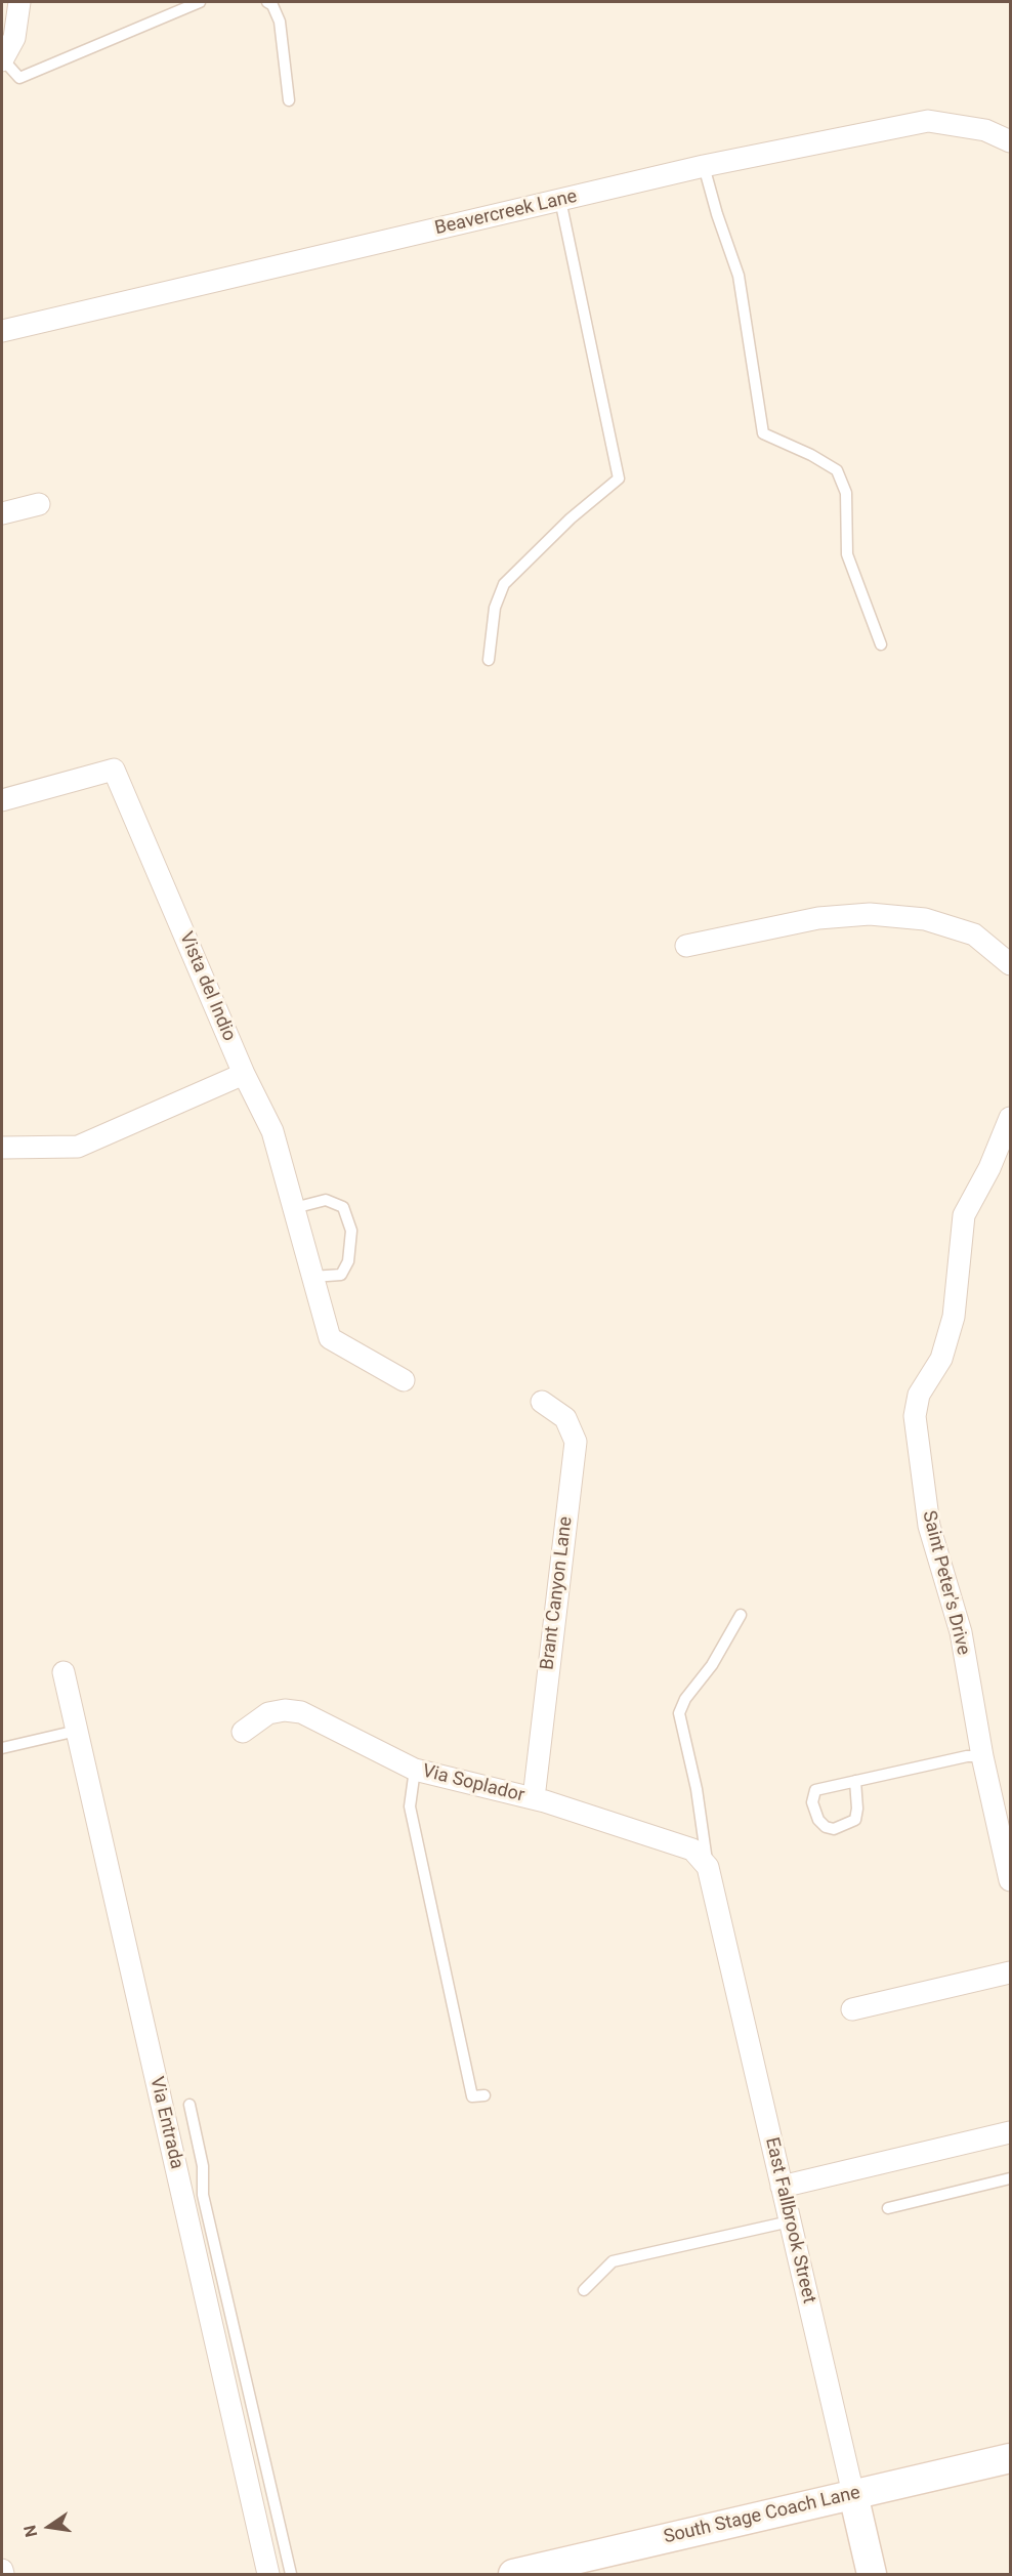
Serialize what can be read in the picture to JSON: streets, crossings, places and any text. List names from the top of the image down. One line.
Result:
{"streets":{"main road":["East Fallbrook Street","South Stage Coach Lane"],"street":["Beavercreek Lane","Vista del Indio","Saint Peter's Drive","Brant Canyon Lane","Via Soplador","Via Entrada"]},"crossings":[["Brant Canyon Lane","Via Soplador"],["Via Soplador","East Fallbrook Street"],["East Fallbrook Street","South Stage Coach Lane"]],"north":"left"}
